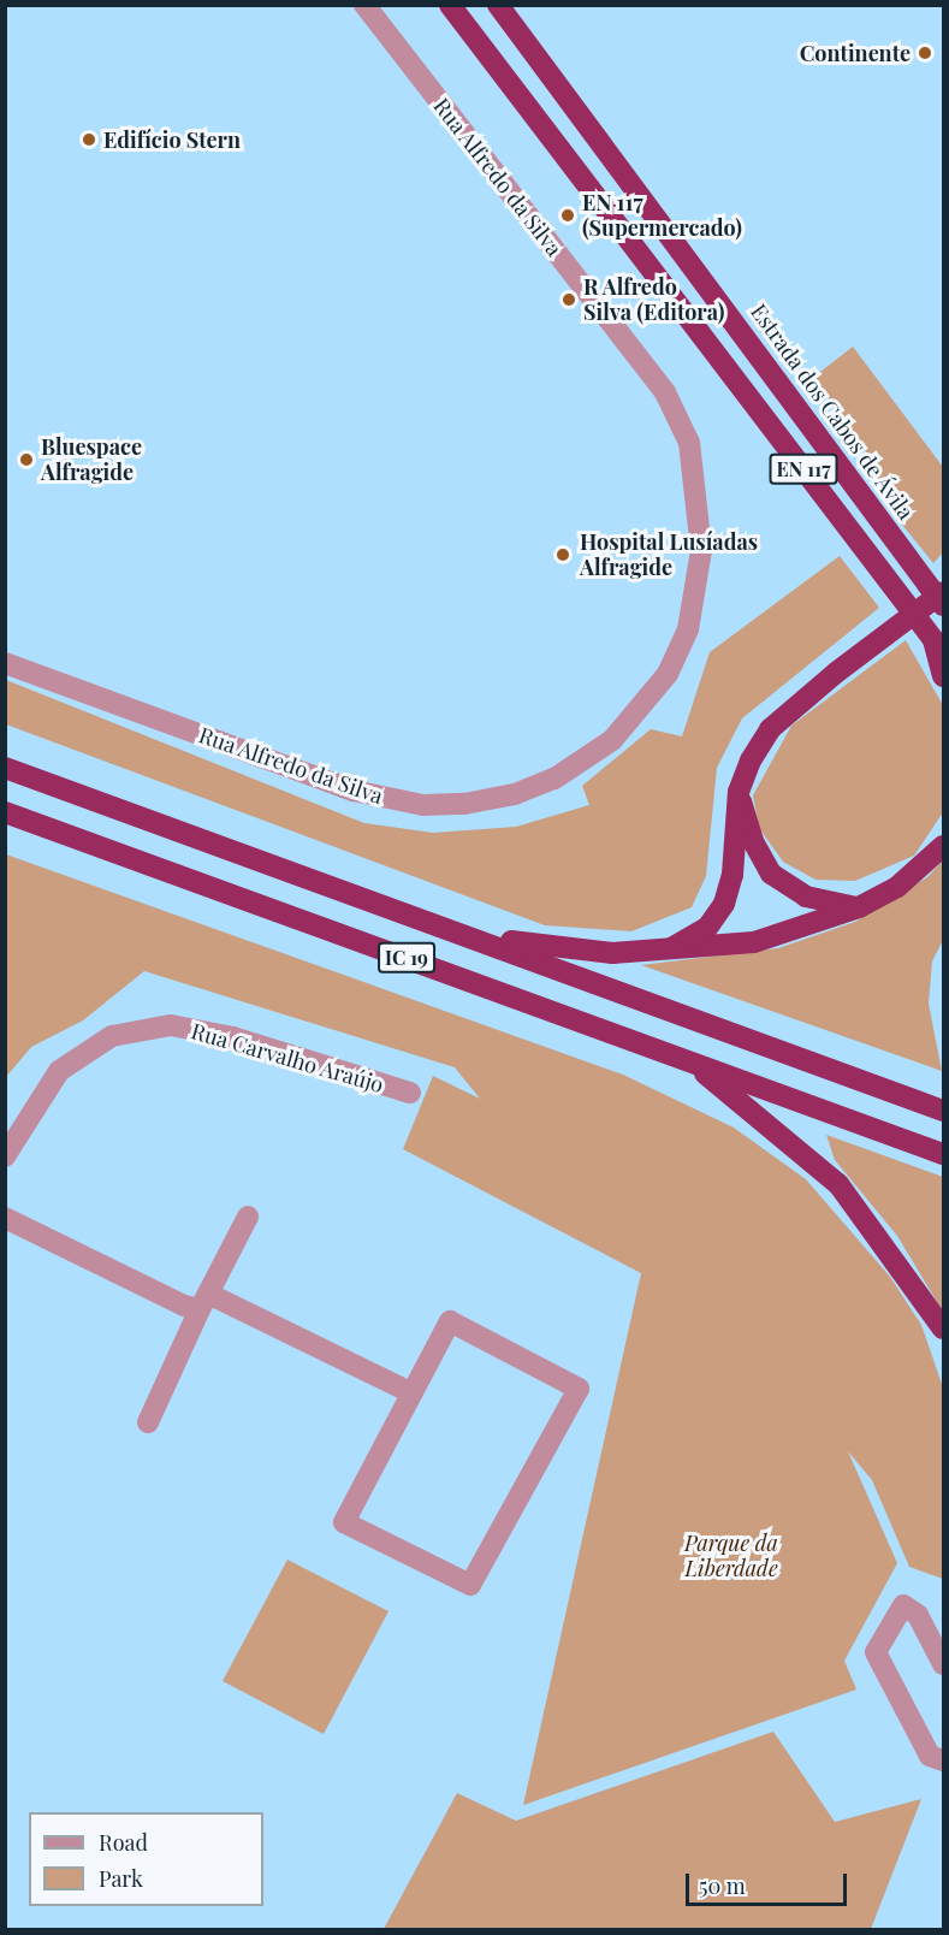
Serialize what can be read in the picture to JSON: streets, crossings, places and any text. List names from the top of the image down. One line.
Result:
{"streets":{"highway":["Estrada dos Cabos de Ávila","EN 117","IC 19"],"street":["Rua Alfredo da Silva","Rua Carvalho Araújo"]},"parks":["Parque da Liberdade"],"places":["Continente","Edifício Stern","EN 117 (Supermercado)","R Alfredo Silva (Editora)","Bluespace Alfragide","Hospital Lusíadas Alfragide"],"legend":["Road","Park"],"scale_bar":"50 m"}
